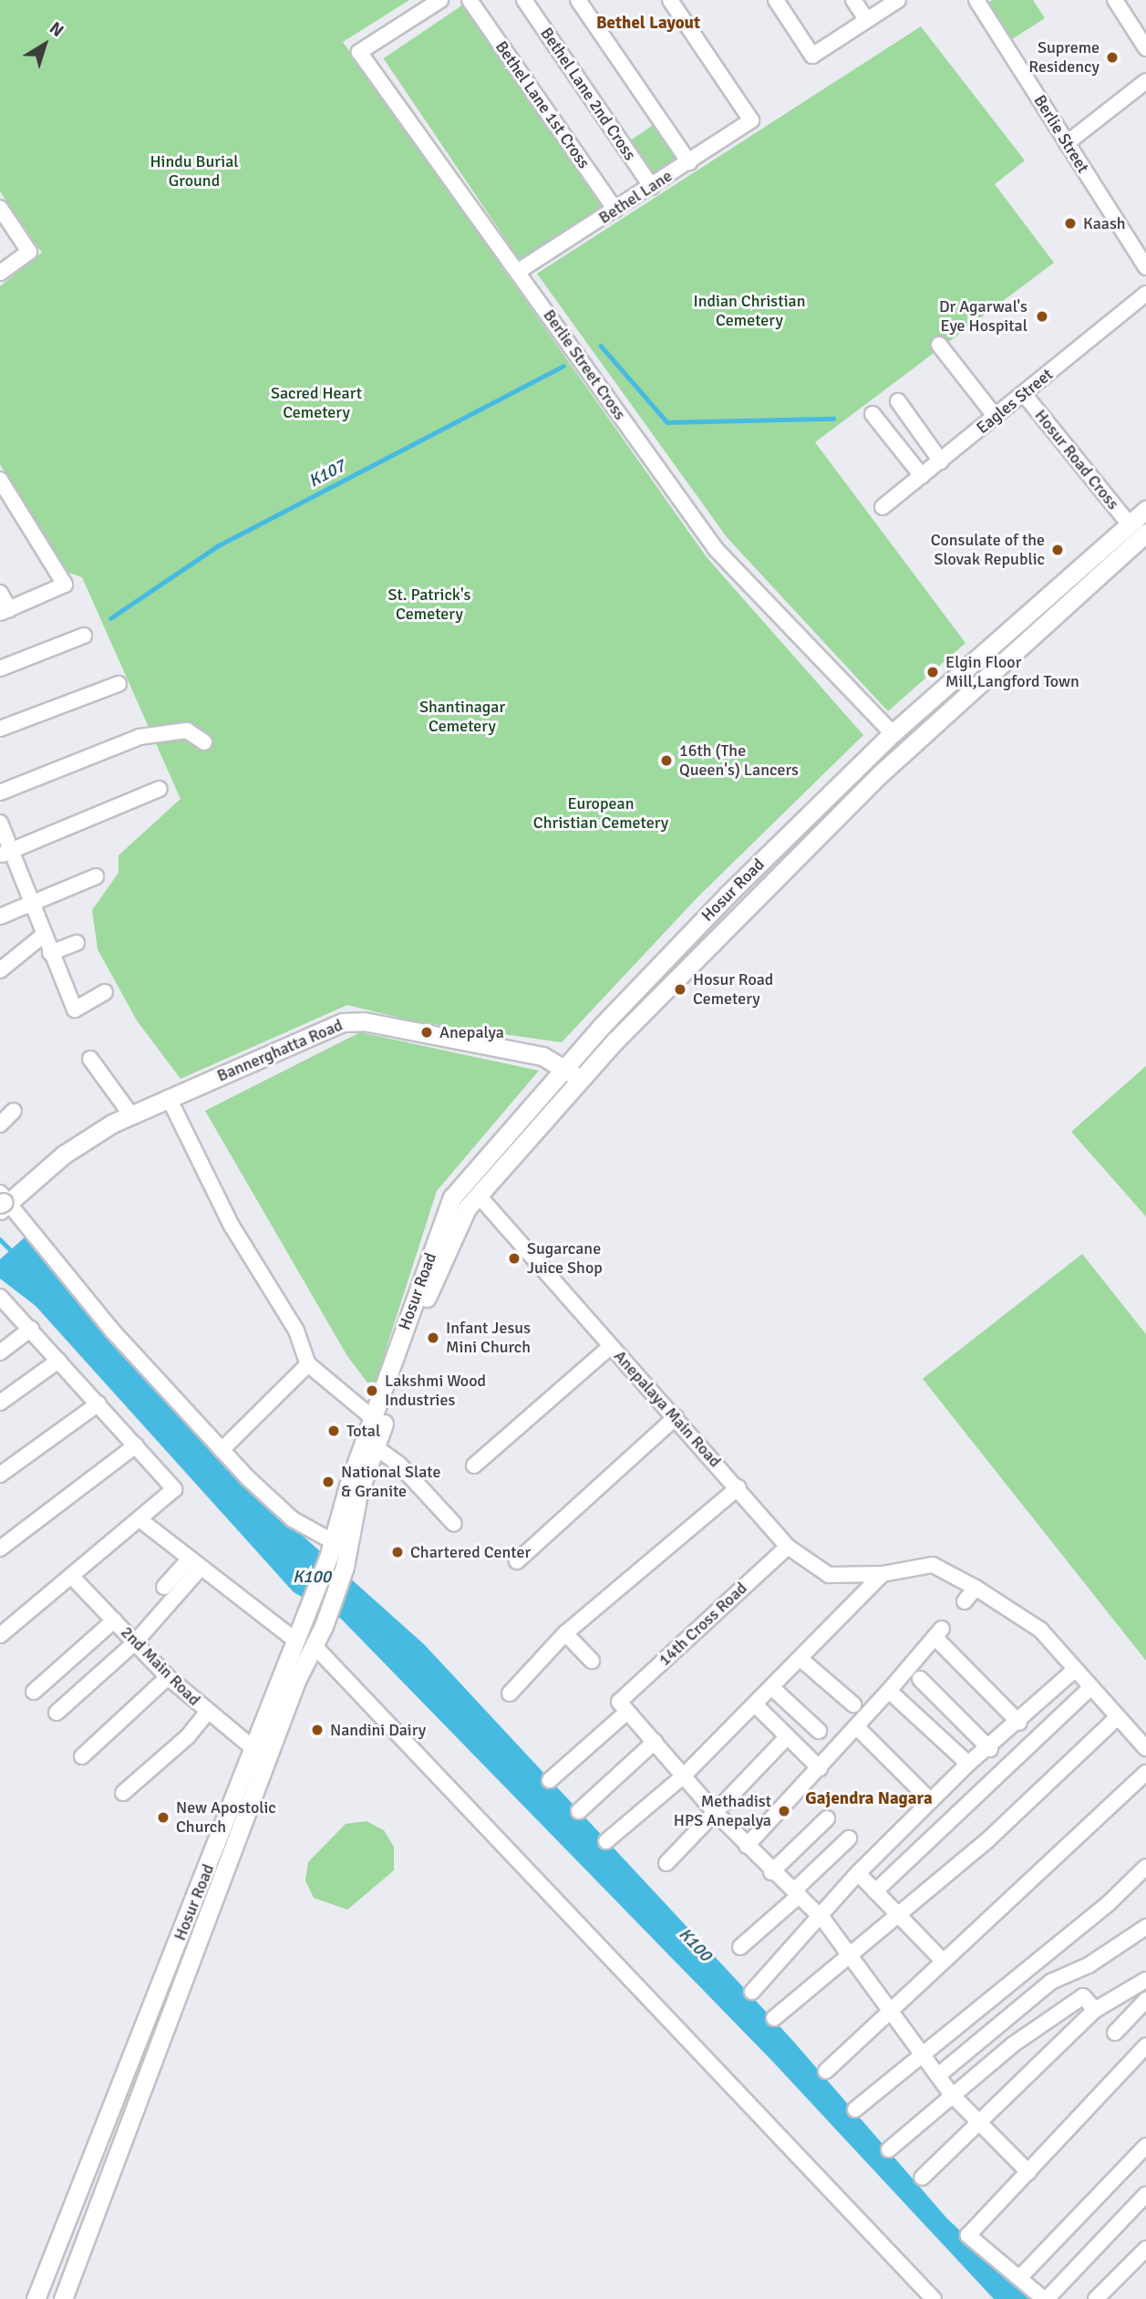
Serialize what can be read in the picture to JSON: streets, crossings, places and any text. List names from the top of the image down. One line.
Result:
{"streets":{"main road":["Hosur Road","Bannerghatta Road"],"street":["Bethel Lane 2nd Cross","Bethel Lane 1st Cross","Berlie Street","Bethel Lane","Berlie Street Cross","Eagles Street","Hosur Road Cross","Anepalaya Main Road","14th Cross Road","2nd Main Road"]},"crossings":[["Bethel Lane 2nd Cross","Bethel Lane"],["Bethel Lane 1st Cross","Bethel Lane"],["Bethel Lane","Berlie Street Cross"],["Berlie Street Cross","Hosur Road"],["Eagles Street","Hosur Road Cross"],["Hosur Road Cross","Hosur Road"],["Hosur Road","Bannerghatta Road"],["Hosur Road","Anepalaya Main Road"],["Hosur Road","2nd Main Road"],["Anepalaya Main Road","14th Cross Road"]],"districts":["Bethel Layout","Gajendra Nagara"],"water":["K107","K100"],"parks":["Hindu Burial Ground","Indian Christian Cemetery","Sacred Heart Cemetery","St. Patrick's Cemetery","Shantinagar Cemetery","European Christian Cemetery"],"places":["Supreme Residency","Kaash","Dr Agarwal's Eye Hospital","Consulate of the Slovak Republic","Elgin Floor Mill,Langford Town","16th (The Queen's) Lancers","Hosur Road Cemetery","Anepalya","Sugarcane Juice Shop","Infant Jesus Mini Church","Lakshmi Wood Industries","Total","National Slate & Granite","Chartered Center","Nandini Dairy","Methadist HPS Anepalya","New Apostolic Church"],"north":"top right"}
